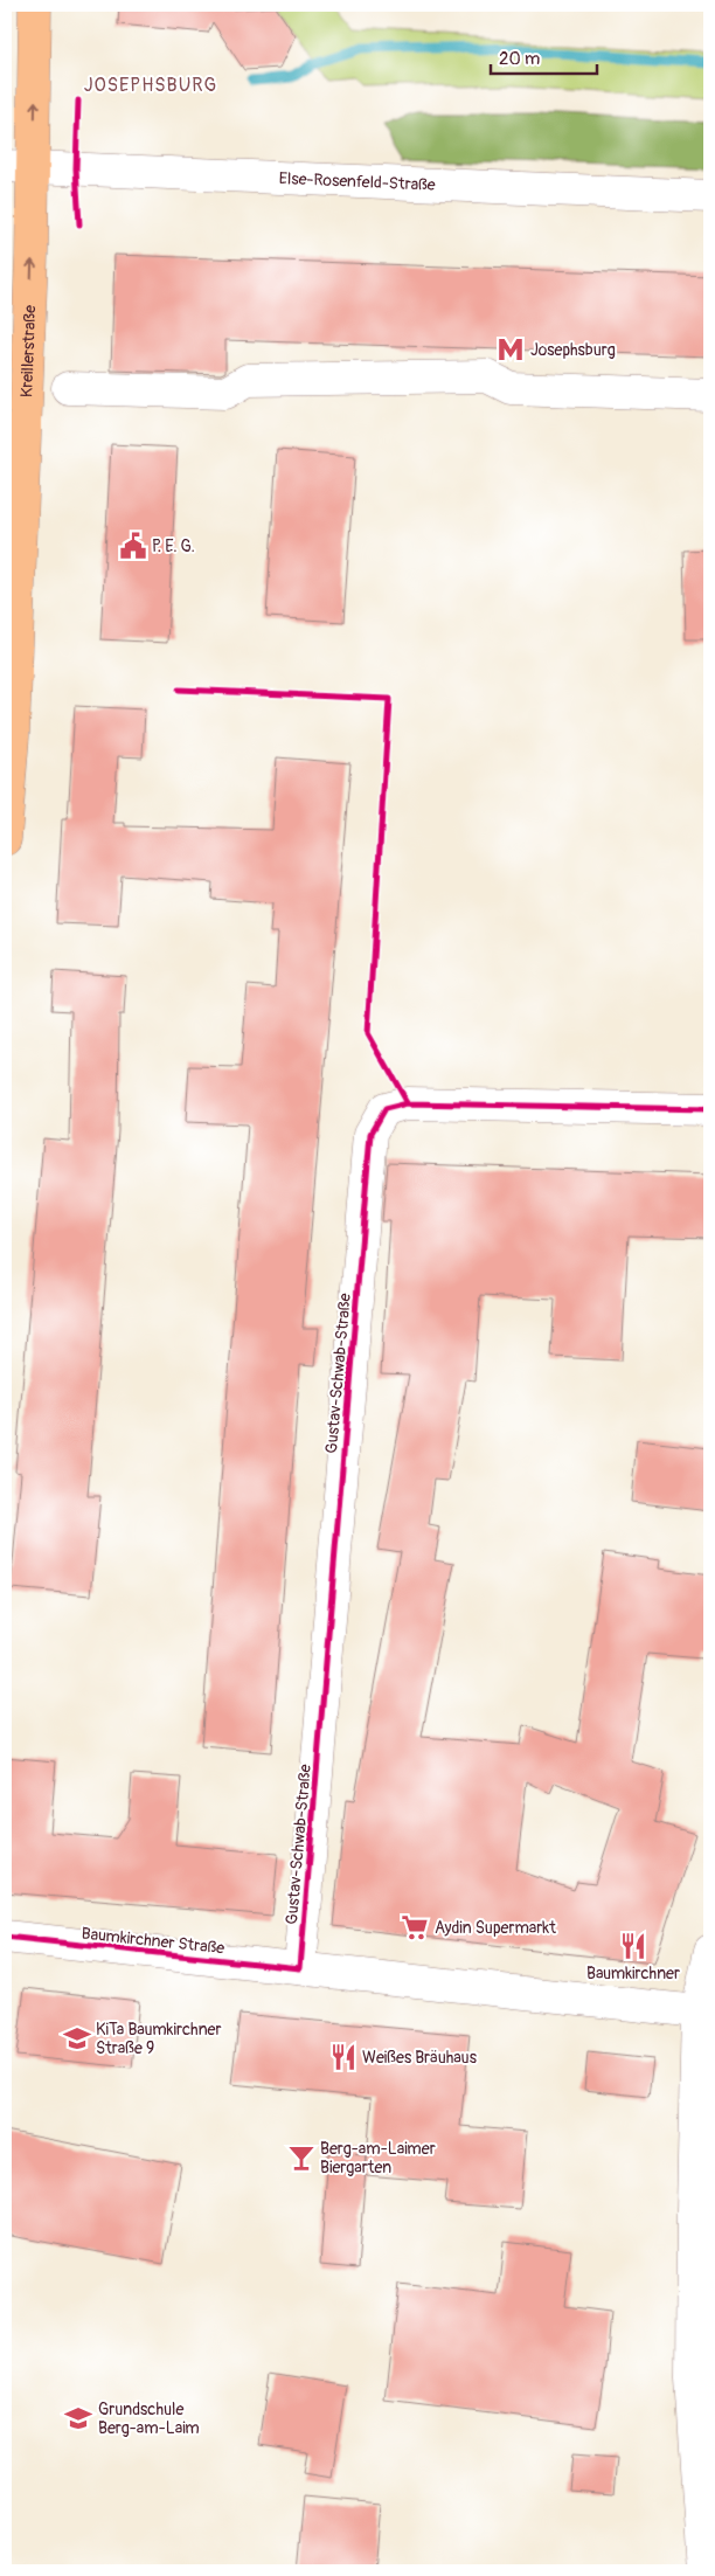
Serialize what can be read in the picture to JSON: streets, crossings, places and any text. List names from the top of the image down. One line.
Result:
{"streets":{"main road":["Kreillerstraße"],"street":["Else-Rosenfeld-Straße","Gustav-Schwab-Straße","Baumkirchner Straße"]},"crossings":[["Else-Rosenfeld-Straße","Kreillerstraße"],["Gustav-Schwab-Straße","Baumkirchner Straße"]],"one_way":["Kreillerstraße"],"districts":["JOSEPHSBURG"],"places":{"metro station":["Josephsburg"],"public building":["P. E. G."],"supermarket":["Aydin Supermarkt"],"restaurant":["Baumkirchner","Weißes Bräuhaus"],"school or university":["KiTa Baumkirchner Straße 9","Grundschule Berg-am-Laim"],"bar":["Berg-am-Laimer Biergarten"]},"scale_bar":"20 m"}
